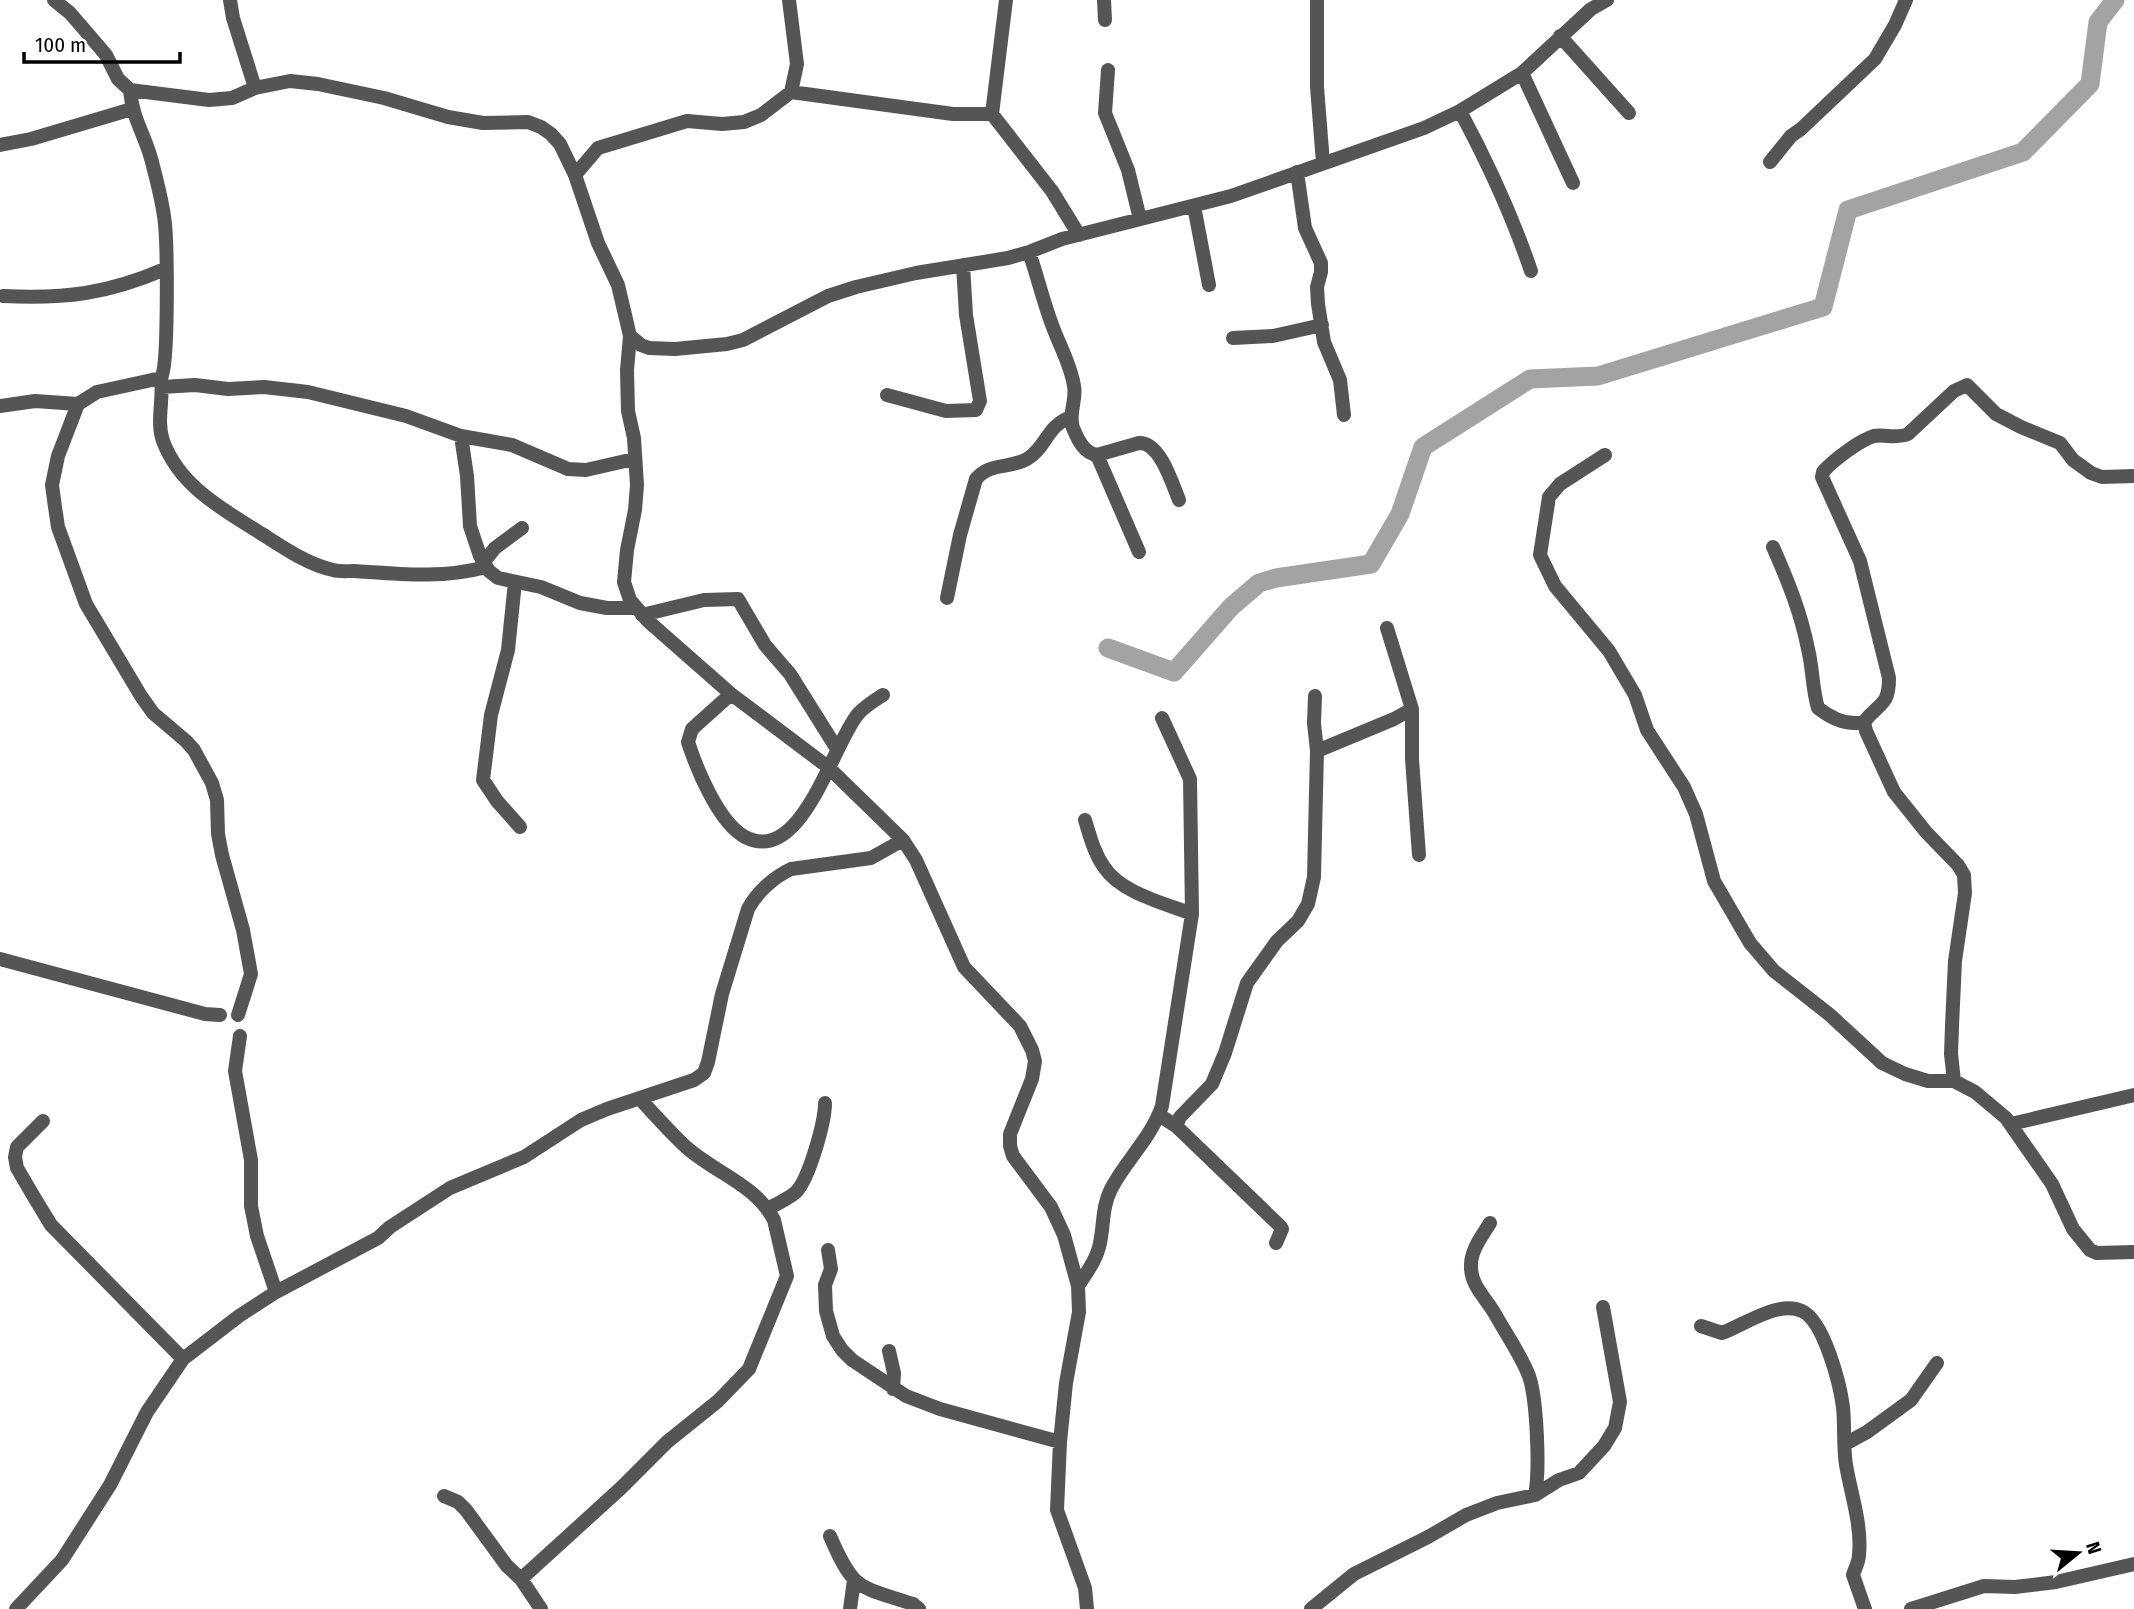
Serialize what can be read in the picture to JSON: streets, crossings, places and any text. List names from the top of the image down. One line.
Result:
{"scale_bar":"100 m","north":"right"}
